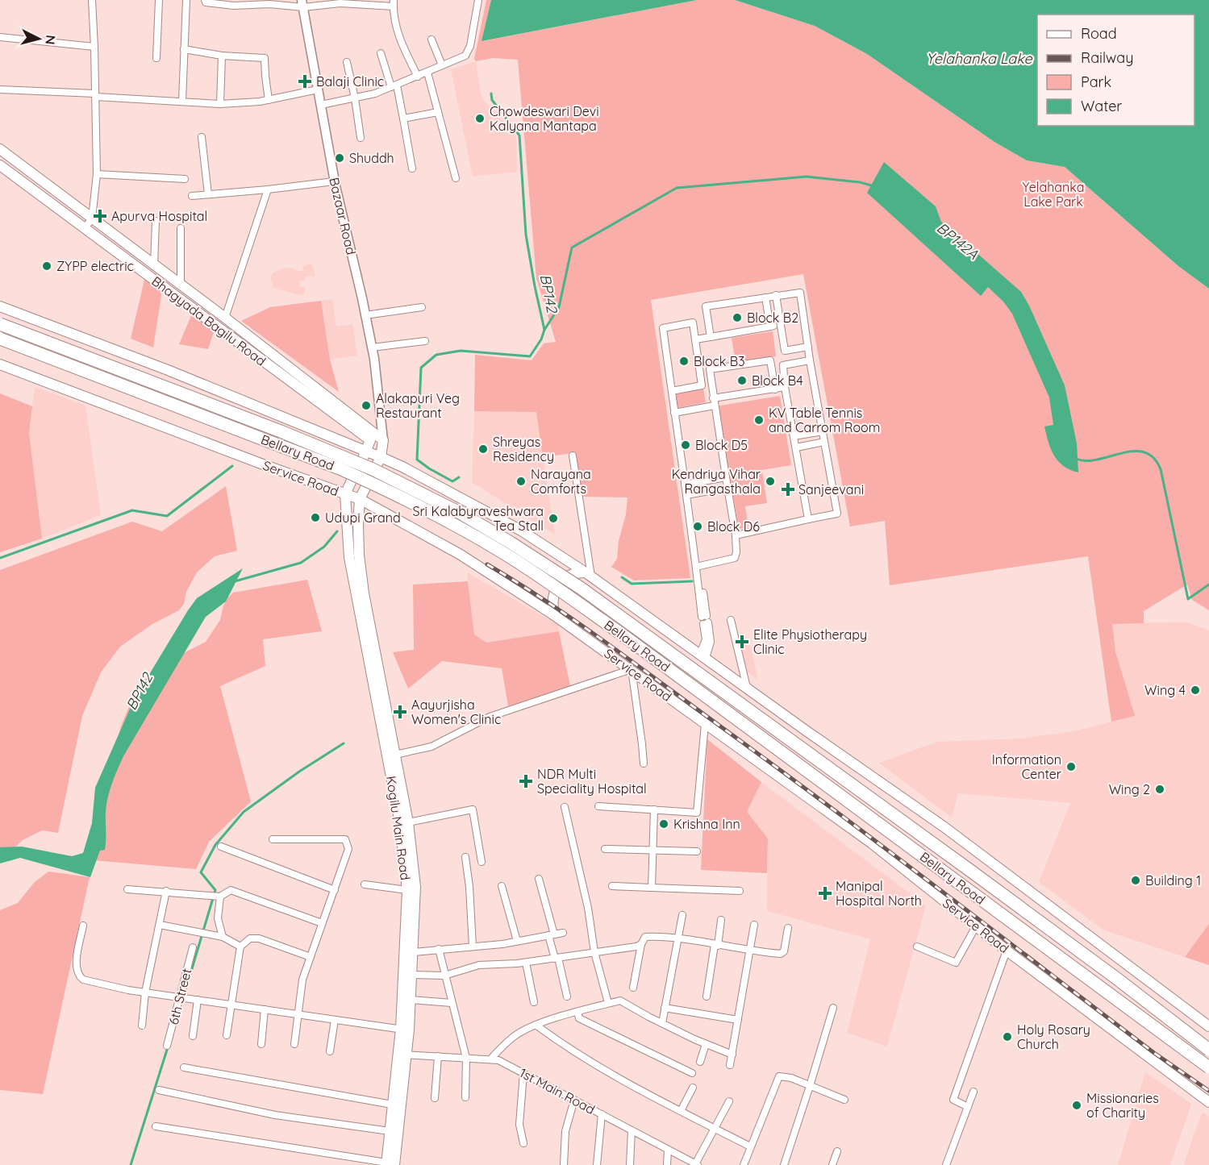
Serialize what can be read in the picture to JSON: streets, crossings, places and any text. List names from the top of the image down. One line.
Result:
{"streets":{"highway":["Bellary Road"],"main road":["Bhagyada Bagilu Road","Service Road","Kogilu Main Road"],"street":["Bazaar Road","6th Street","1st Main Road"]},"crossings":[["Bazaar Road","Bhagyada Bagilu Road"],["Service Road","Kogilu Main Road"],["Kogilu Main Road","1st Main Road"]],"water":["Yelahanka Lake","BP142A","BP142"],"parks":["Yelahanka Lake Park"],"places":{"health":["Balaji Clinic","Apurva Hospital","Sanjeevani","Elite Physiotherapy Clinic","Aayurjisha Women's Clinic","NDR Multi Speciality Hospital","Manipal Hospital North"],"other":["Chowdeswari Devi Kalyana Mantapa","Shuddh","ZYPP electric","Block B2","Block B3","Block B4","Alakapuri Veg Restaurant","KV Table Tennis and Carrom Room","Block D5","Shreyas Residency","Narayana Comforts","Kendriya Vihar Rangasthala","Udupi Grand","Sri Kalabyraveshwara Tea Stall","Block D6","Wing 4","Information Center","Wing 2","Krishna Inn","Building 1","Holy Rosary Church","Missionaries of Charity"]},"legend":["Road","Railway","Park","Water"],"north":"right"}
